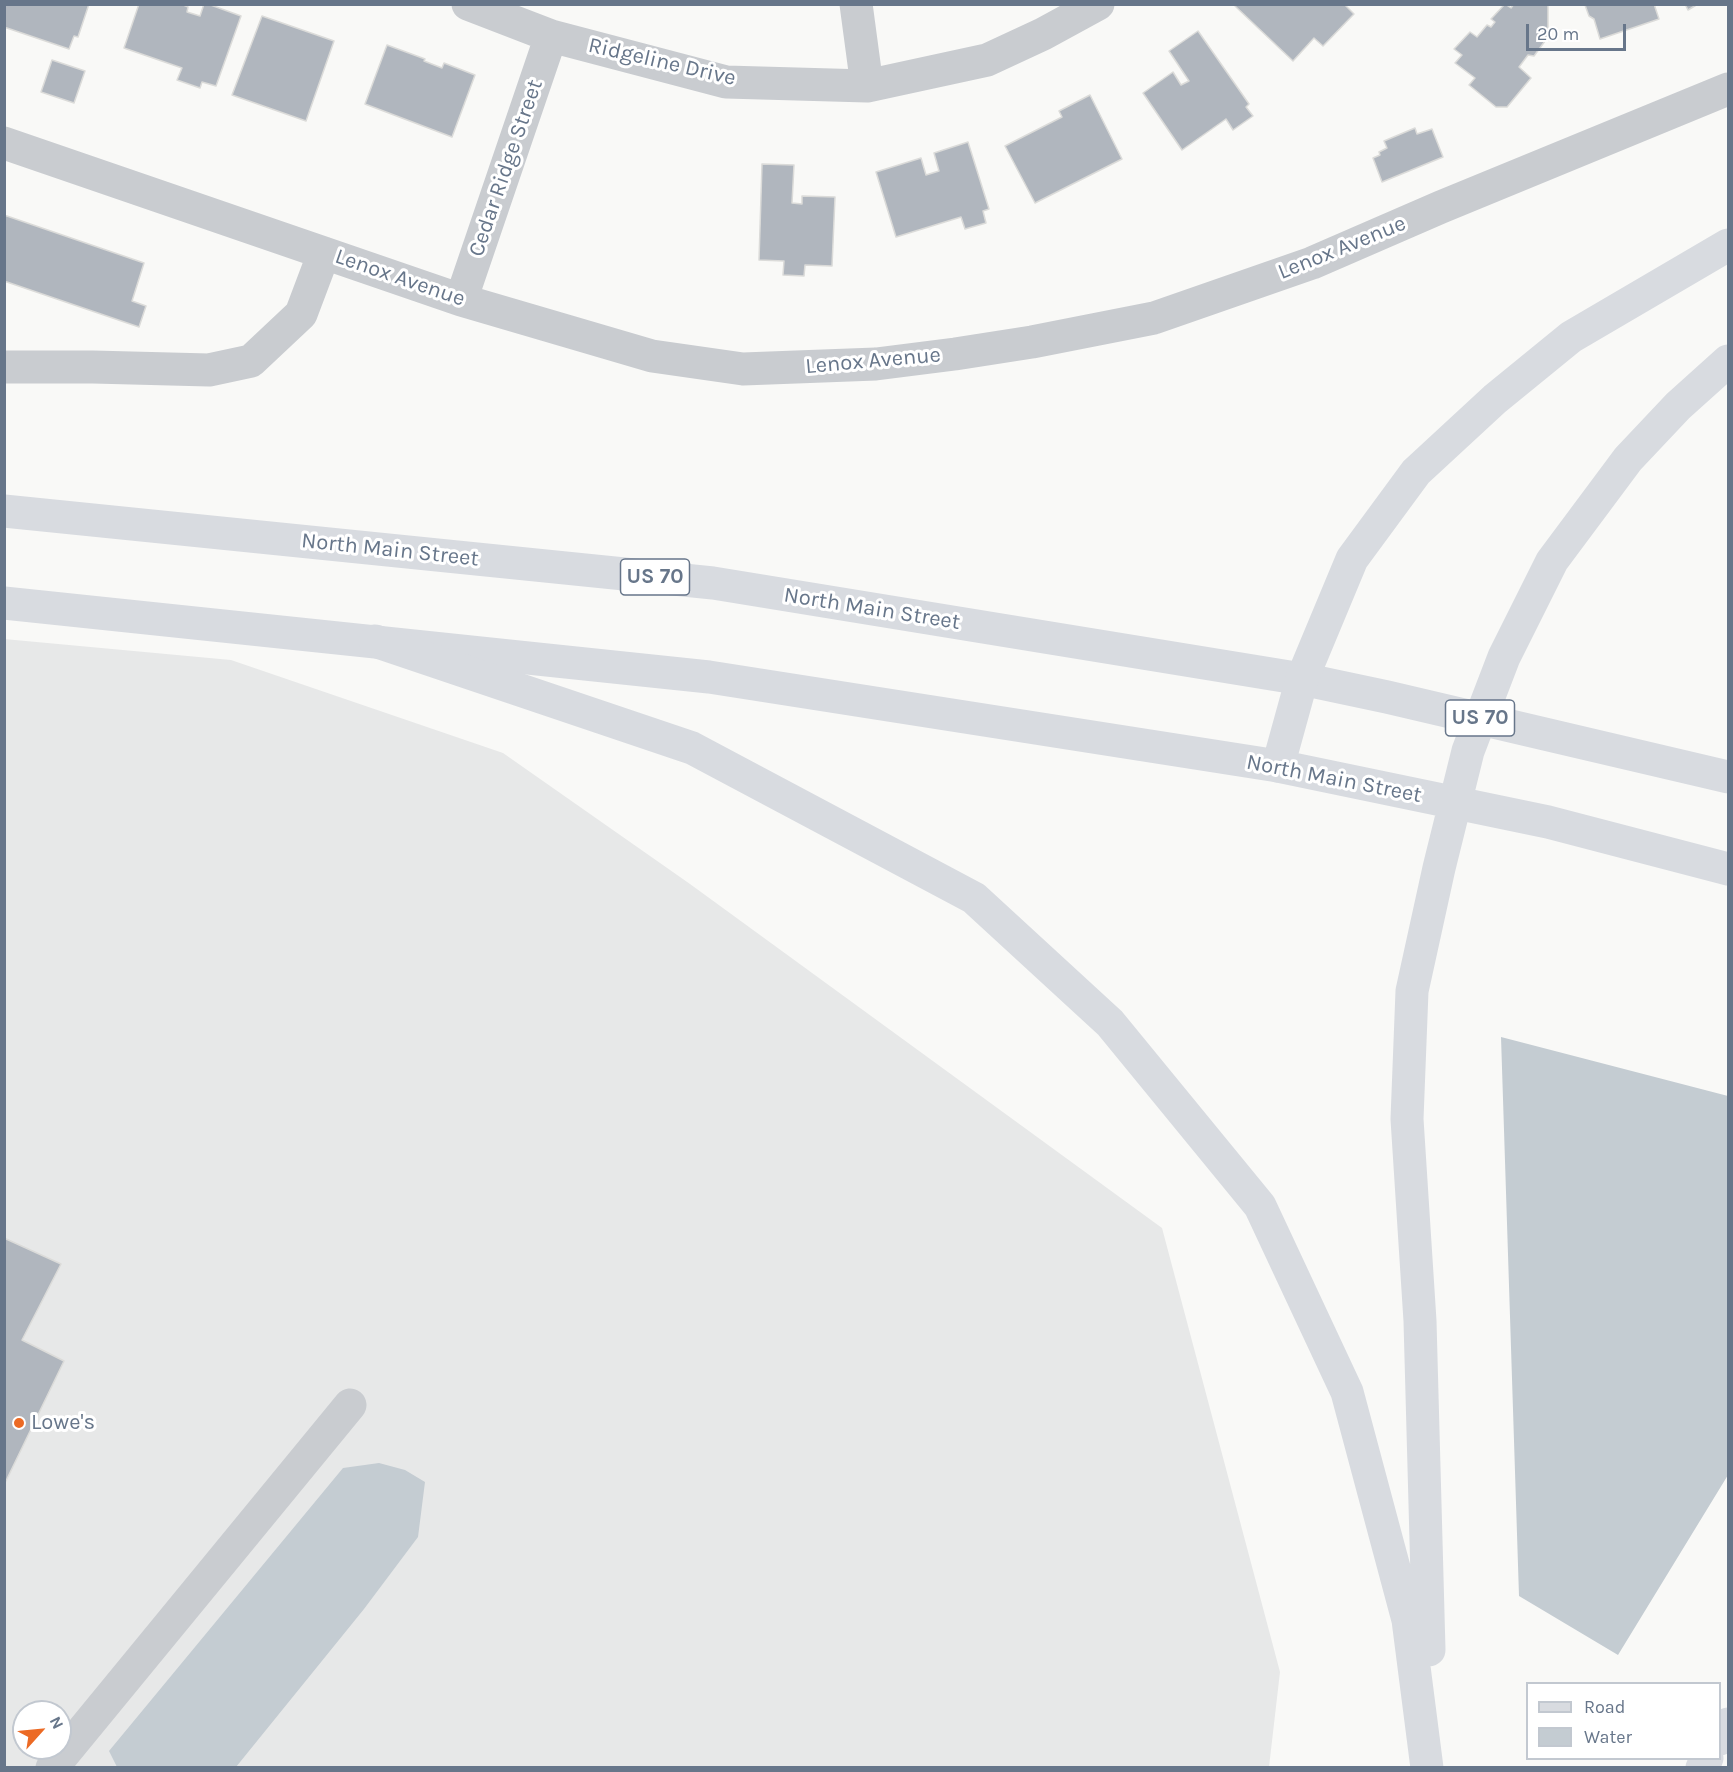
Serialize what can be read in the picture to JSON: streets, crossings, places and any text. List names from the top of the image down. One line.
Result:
{"streets":{"main road":["North Main Street","US 70"],"street":["Ridgeline Drive","Cedar Ridge Street","Lenox Avenue"]},"crossings":[["Ridgeline Drive","Cedar Ridge Street"],["Cedar Ridge Street","Lenox Avenue"]],"places":["Lowe's"],"legend":["Road","Water"],"scale_bar":"20 m","north":"top right"}
